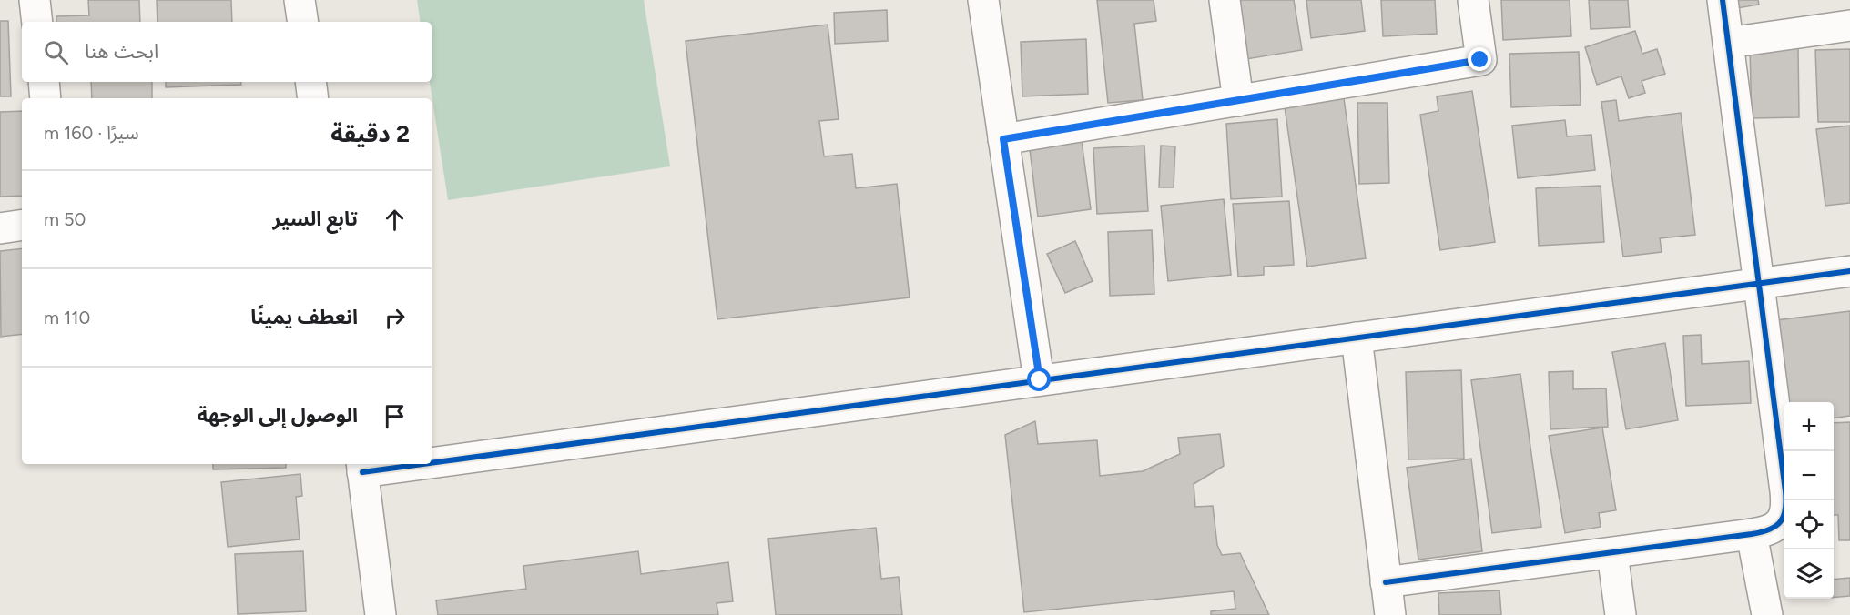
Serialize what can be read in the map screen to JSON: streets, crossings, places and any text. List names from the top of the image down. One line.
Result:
{"page":{"search":"ابحث هنا","heading":["2 دقيقة","سيرًا · 160 m"],"list":[["تابع السير","50 m"],["انعطف يمينًا","110 m"],"الوصول إلى الوجهة"],"map_buttons":["+","−"]}}
